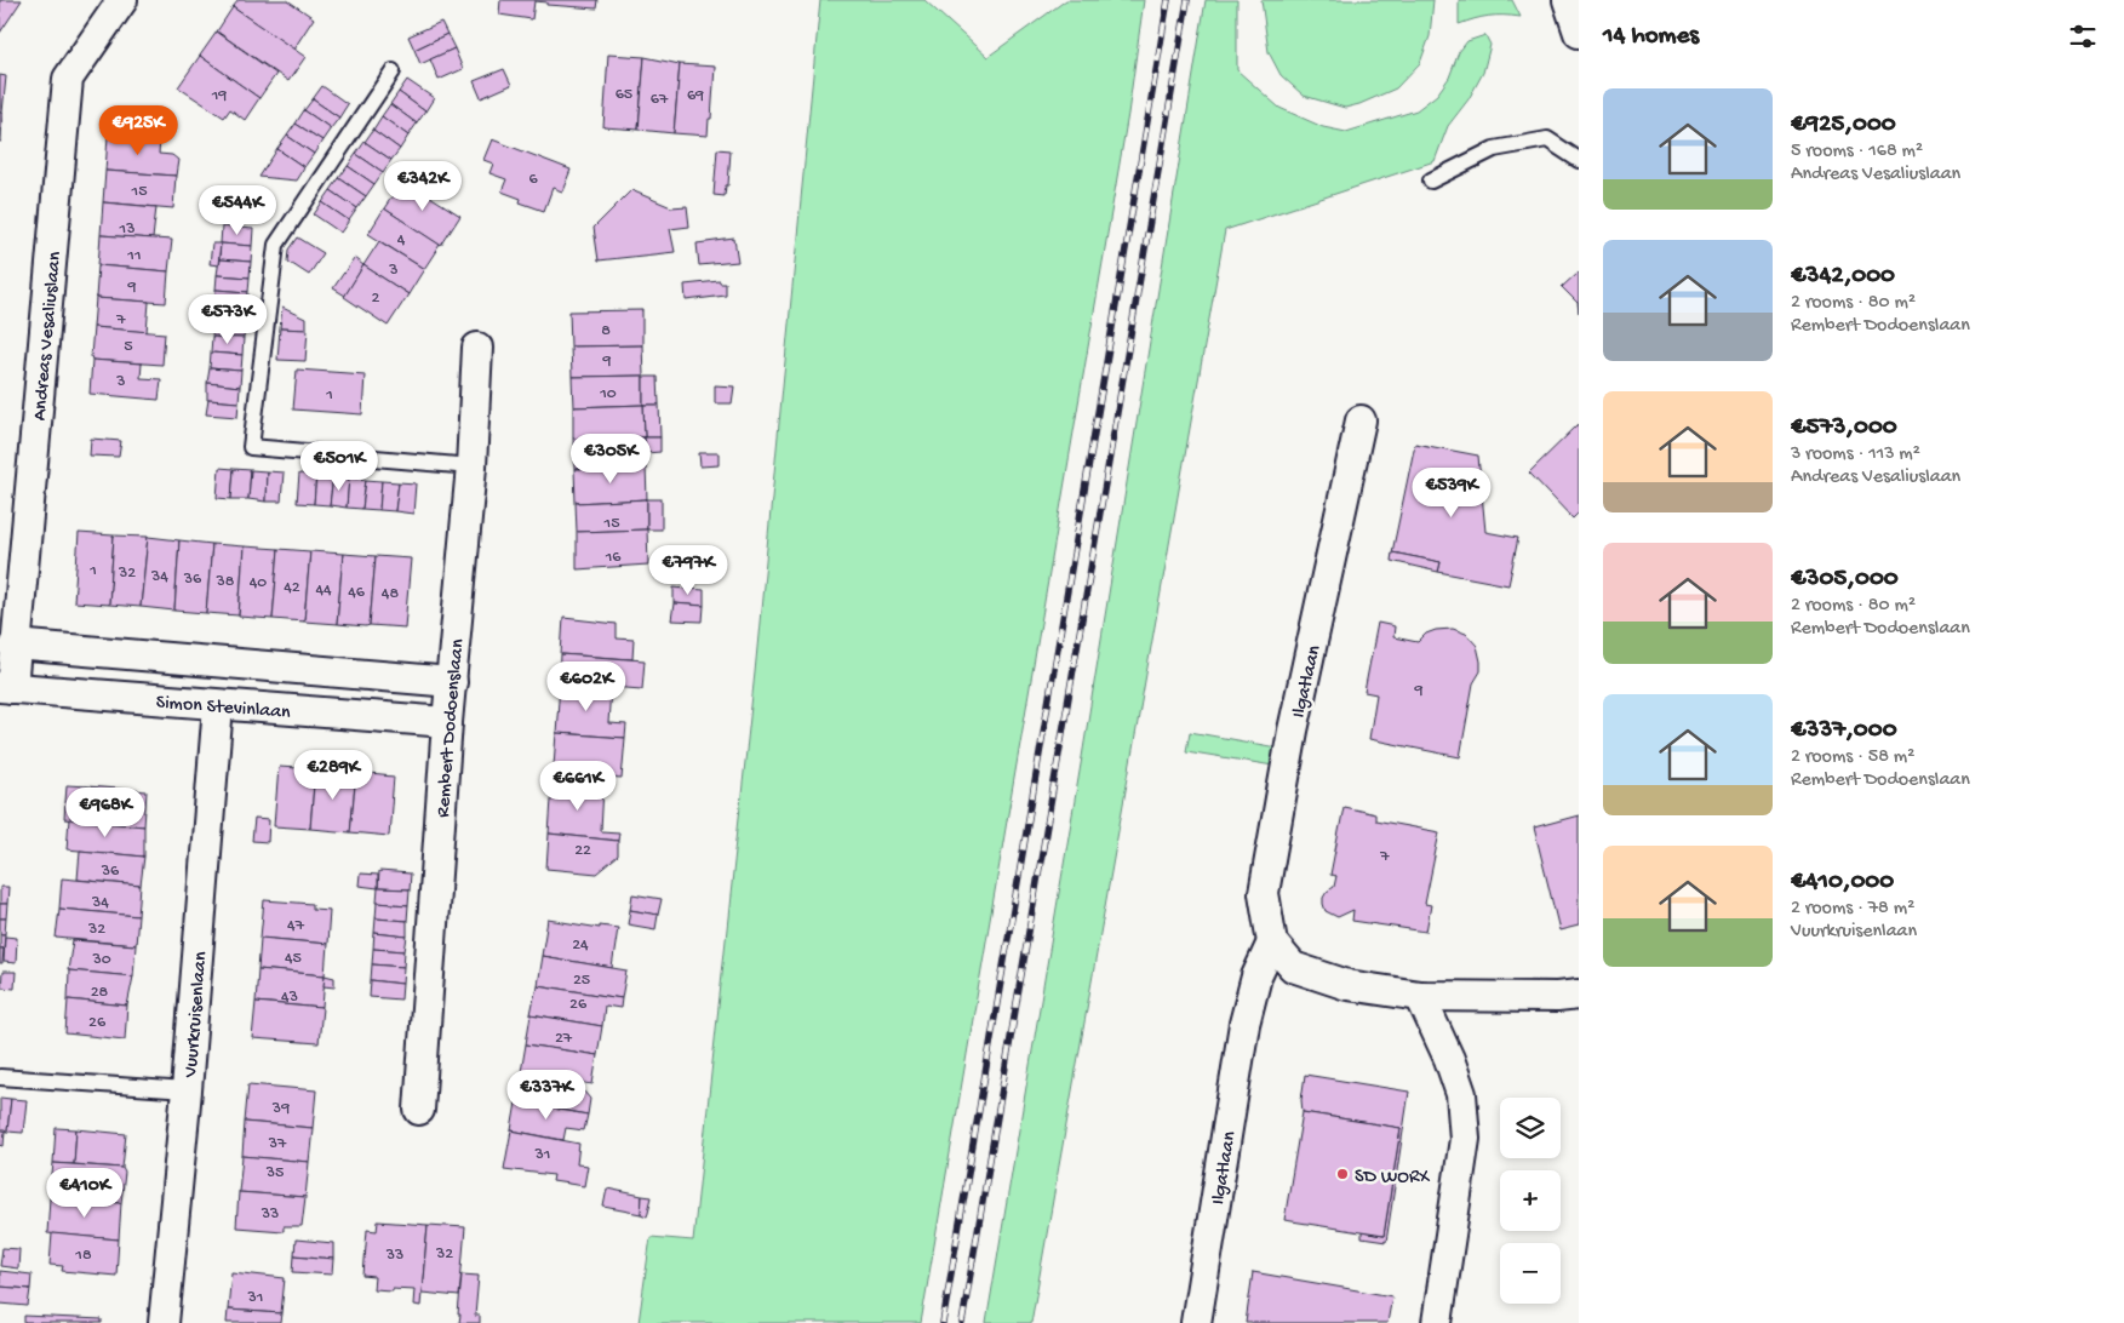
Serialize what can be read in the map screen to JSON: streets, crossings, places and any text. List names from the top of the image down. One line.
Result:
{"streets":{"street":["Andreas Vesaliuslaan","Ilgatlaan","Simon Stevinlaan","Rembert Dodoenslaan","Vuurkruisenlaan"]},"crossings":[["Andreas Vesaliuslaan","Simon Stevinlaan"],["Simon Stevinlaan","Rembert Dodoenslaan"],["Simon Stevinlaan","Vuurkruisenlaan"]],"places":["SD WORX"],"house_numbers":["65","19","69","67","6","15","13","4","11","3","9","2","7","8","5","9","3","10","1","15","16","1","32","34","36","38","40","42","44","46","48","9","22","7","36","34","47","32","24","45","30","25","28","43","26","26","27","39","37","31","35","33","32","18","33","31"],"page":{"heading":"14 homes","list":[{"name":"€925,000","note":"5 rooms · 168 m² · Andreas Vesaliuslaan"},{"name":"€342,000","note":"2 rooms · 80 m² · Rembert Dodoenslaan"},{"name":"€573,000","note":"3 rooms · 113 m² · Andreas Vesaliuslaan"},{"name":"€305,000","note":"2 rooms · 80 m² · Rembert Dodoenslaan"},{"name":"€337,000","note":"2 rooms · 58 m² · Rembert Dodoenslaan"},{"name":"€410,000","note":"2 rooms · 78 m² · Vuurkruisenlaan"}],"price":["€925K","€342K","€544K","€573K","€305K","€501K","€539K","€797K","€602K","€289K","€661K","€968K","€337K","€410K"],"map_buttons":["+","−"]}}
